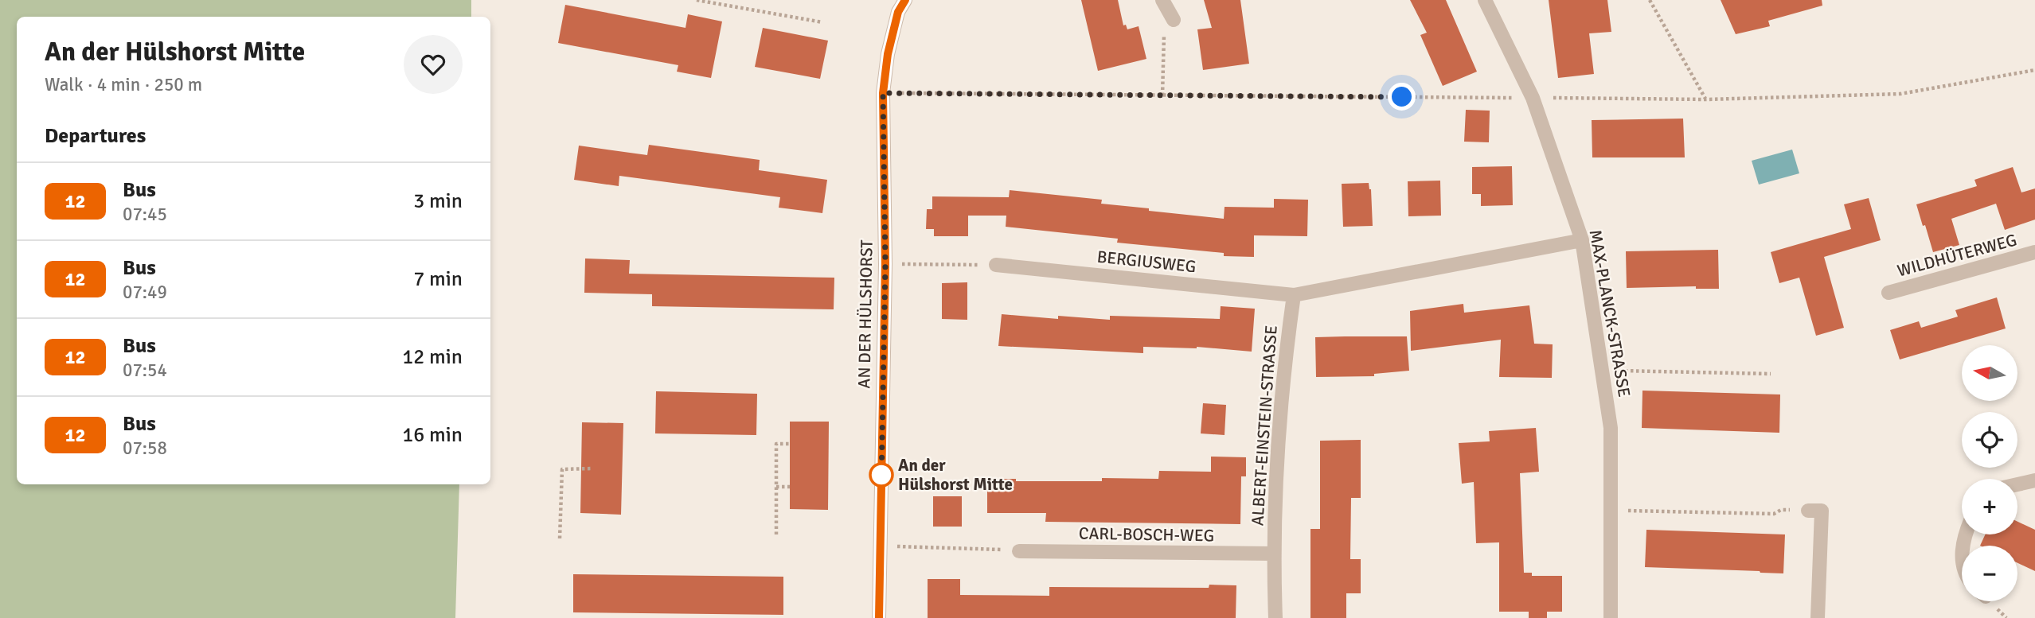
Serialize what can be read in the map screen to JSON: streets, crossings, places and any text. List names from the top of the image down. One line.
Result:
{"streets":{"street":["WILDHÜTERWEG","BERGIUSWEG","MAX-PLANCK-STRASSE","AN DER HÜLSHORST","ALBERT-EINSTEIN-STRASSE","CARL-BOSCH-WEG"]},"crossings":[["BERGIUSWEG","ALBERT-EINSTEIN-STRASSE"],["ALBERT-EINSTEIN-STRASSE","CARL-BOSCH-WEG"]],"places":["An der Hülshorst Mitte"],"lines":["bus line 12"],"north":"left","page":{"heading":[["An der Hülshorst Mitte","Walk · 4 min · 250 m"],"Departures"],"list":[{"mark":"12","name":"Bus","note":"07:45","value":"3 min"},{"mark":"12","name":"Bus","note":"07:49","value":"7 min"},{"mark":"12","name":"Bus","note":"07:54","value":"12 min"},{"mark":"12","name":"Bus","note":"07:58","value":"16 min"}],"map_buttons":["+","−"]}}
